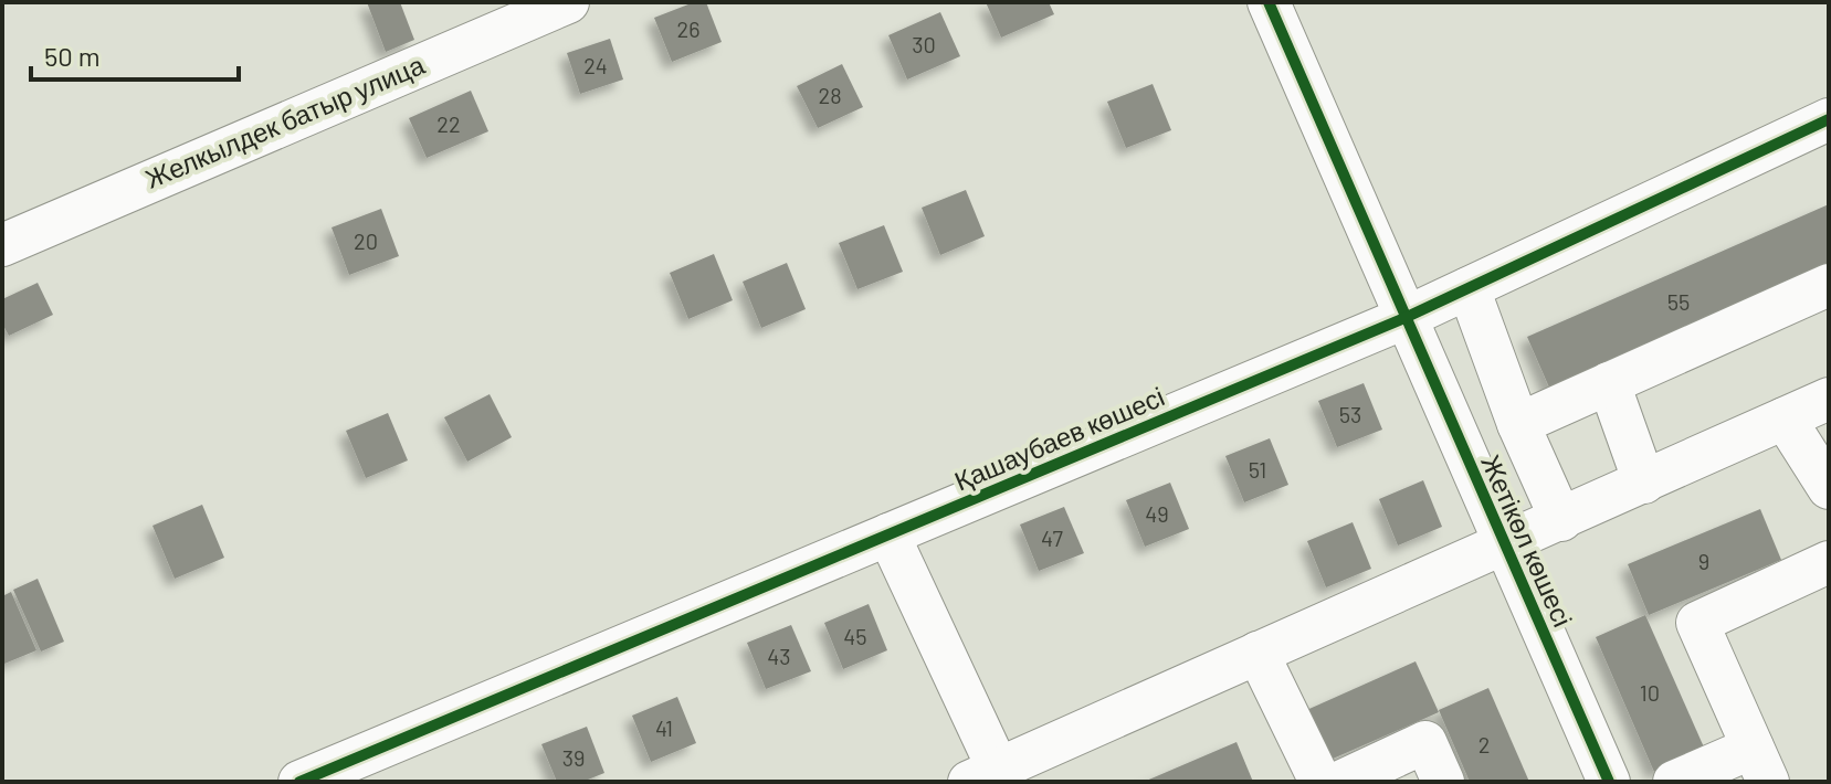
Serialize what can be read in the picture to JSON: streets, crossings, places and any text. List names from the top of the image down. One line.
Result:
{"streets":{"street":["Желкылдек батыр улица","Қашаубаев көшесі","Жетікөл көшесі"]},"crossings":[["Қашаубаев көшесі","Жетікөл көшесі"]],"house_numbers":["26","30","24","28","22","20","55","53","51","49","47","9","45","43","10","41","2","39"],"scale_bar":"50 m"}
